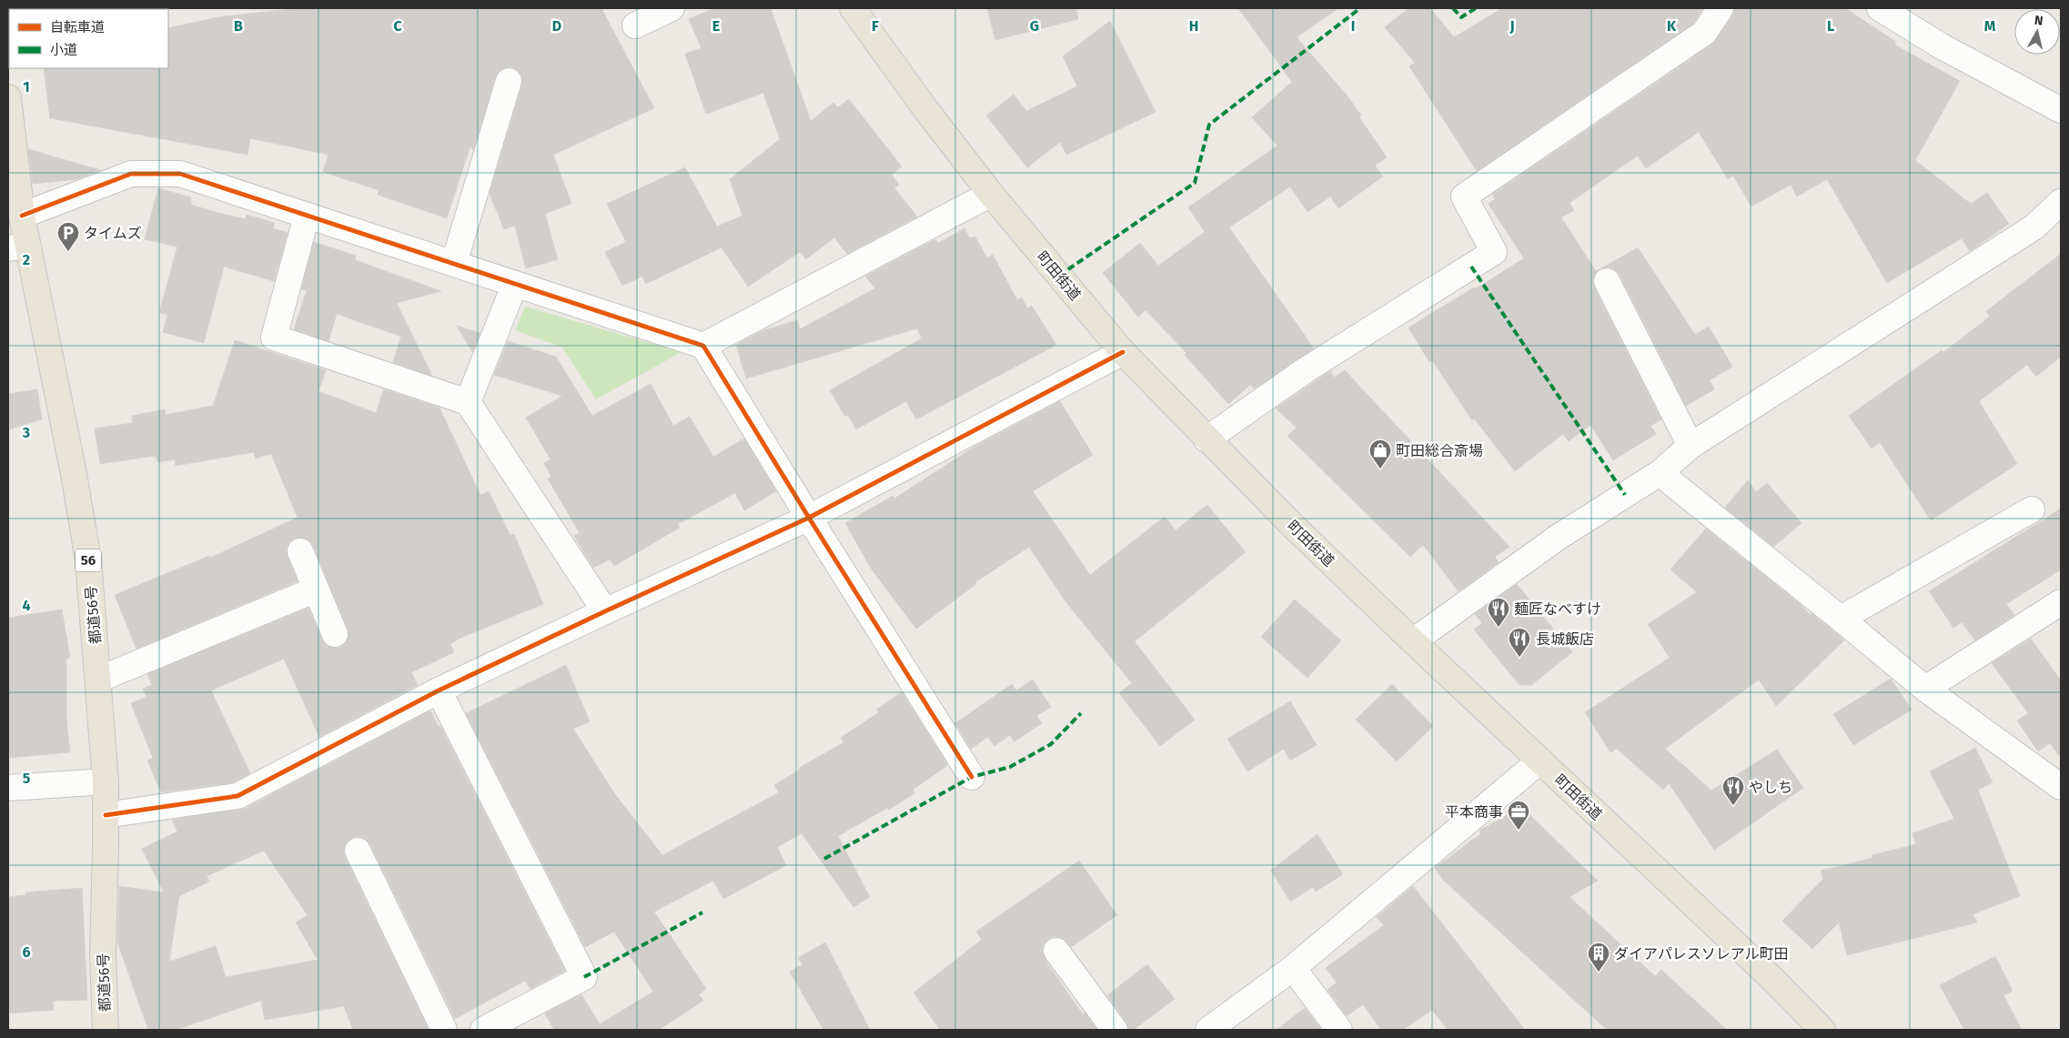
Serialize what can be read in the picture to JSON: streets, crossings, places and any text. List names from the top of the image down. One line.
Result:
{"streets":{"main road":["町田街道","56","都道56号"]},"places":{"parking":["タイムズ"],"shop":["町田総合斎場"],"restaurant":["麺匠なべすけ","長城飯店","やしち"],"office":["平本商事"],"building":["ダイアパレスソレアル町田"]},"legend":["自転車道","小道"],"north":"top","grid":{"columns":["B","C","D","E","F","G","H","I","J","K","L","M"],"rows":["1","2","3","4","5","6"]}}
